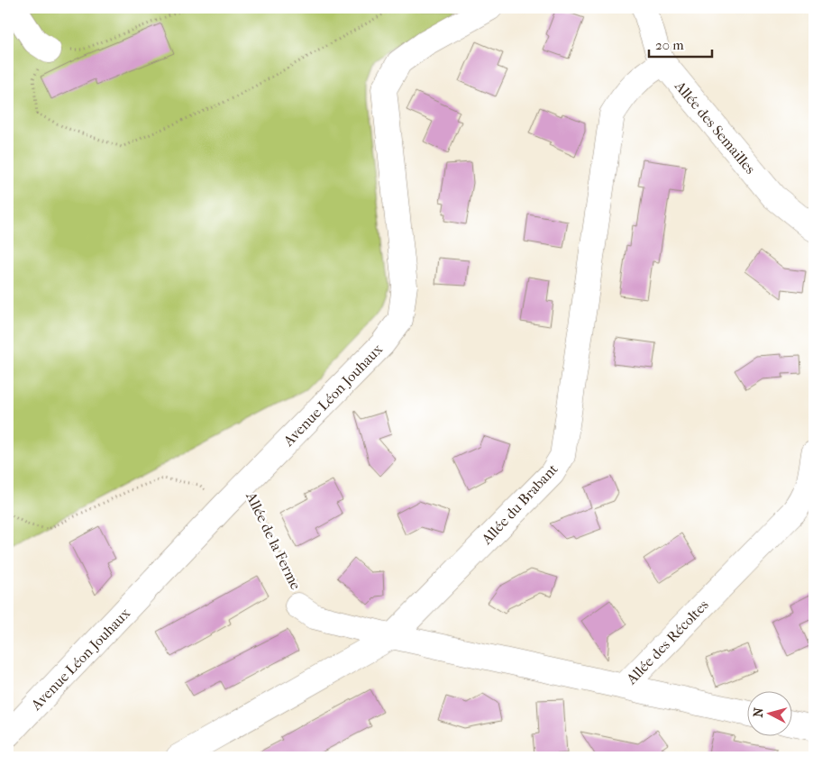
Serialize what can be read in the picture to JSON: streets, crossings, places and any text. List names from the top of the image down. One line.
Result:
{"streets":{"street":["Allée des Semailles","Avenue Léon Jouhaux","Allée du Brabant","Allée de la Ferme","Allée des Récoltes"]},"crossings":[["Allée des Semailles","Allée du Brabant"],["Avenue Léon Jouhaux","Allée de la Ferme"],["Allée du Brabant","Allée de la Ferme"],["Allée du Brabant","Allée des Récoltes"],["Allée de la Ferme","Allée des Récoltes"]],"scale_bar":"20 m","north":"left"}
